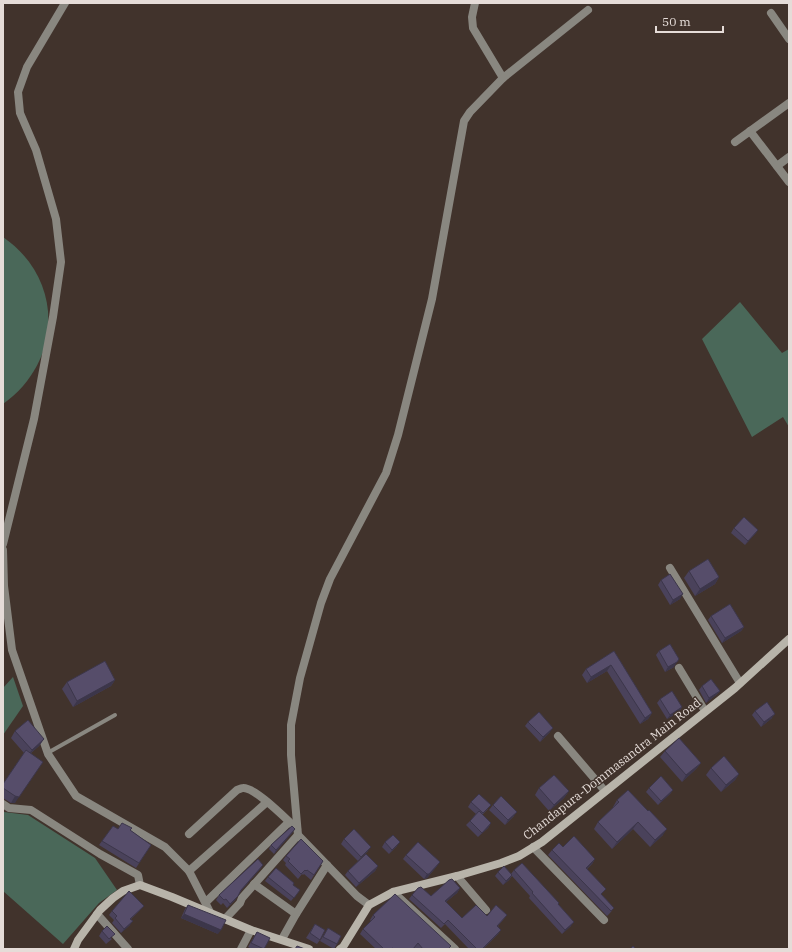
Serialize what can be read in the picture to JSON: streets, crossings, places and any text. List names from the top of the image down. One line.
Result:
{"streets":{"main road":["Chandapura-Dommasandra Main Road"]},"scale_bar":"50 m"}
